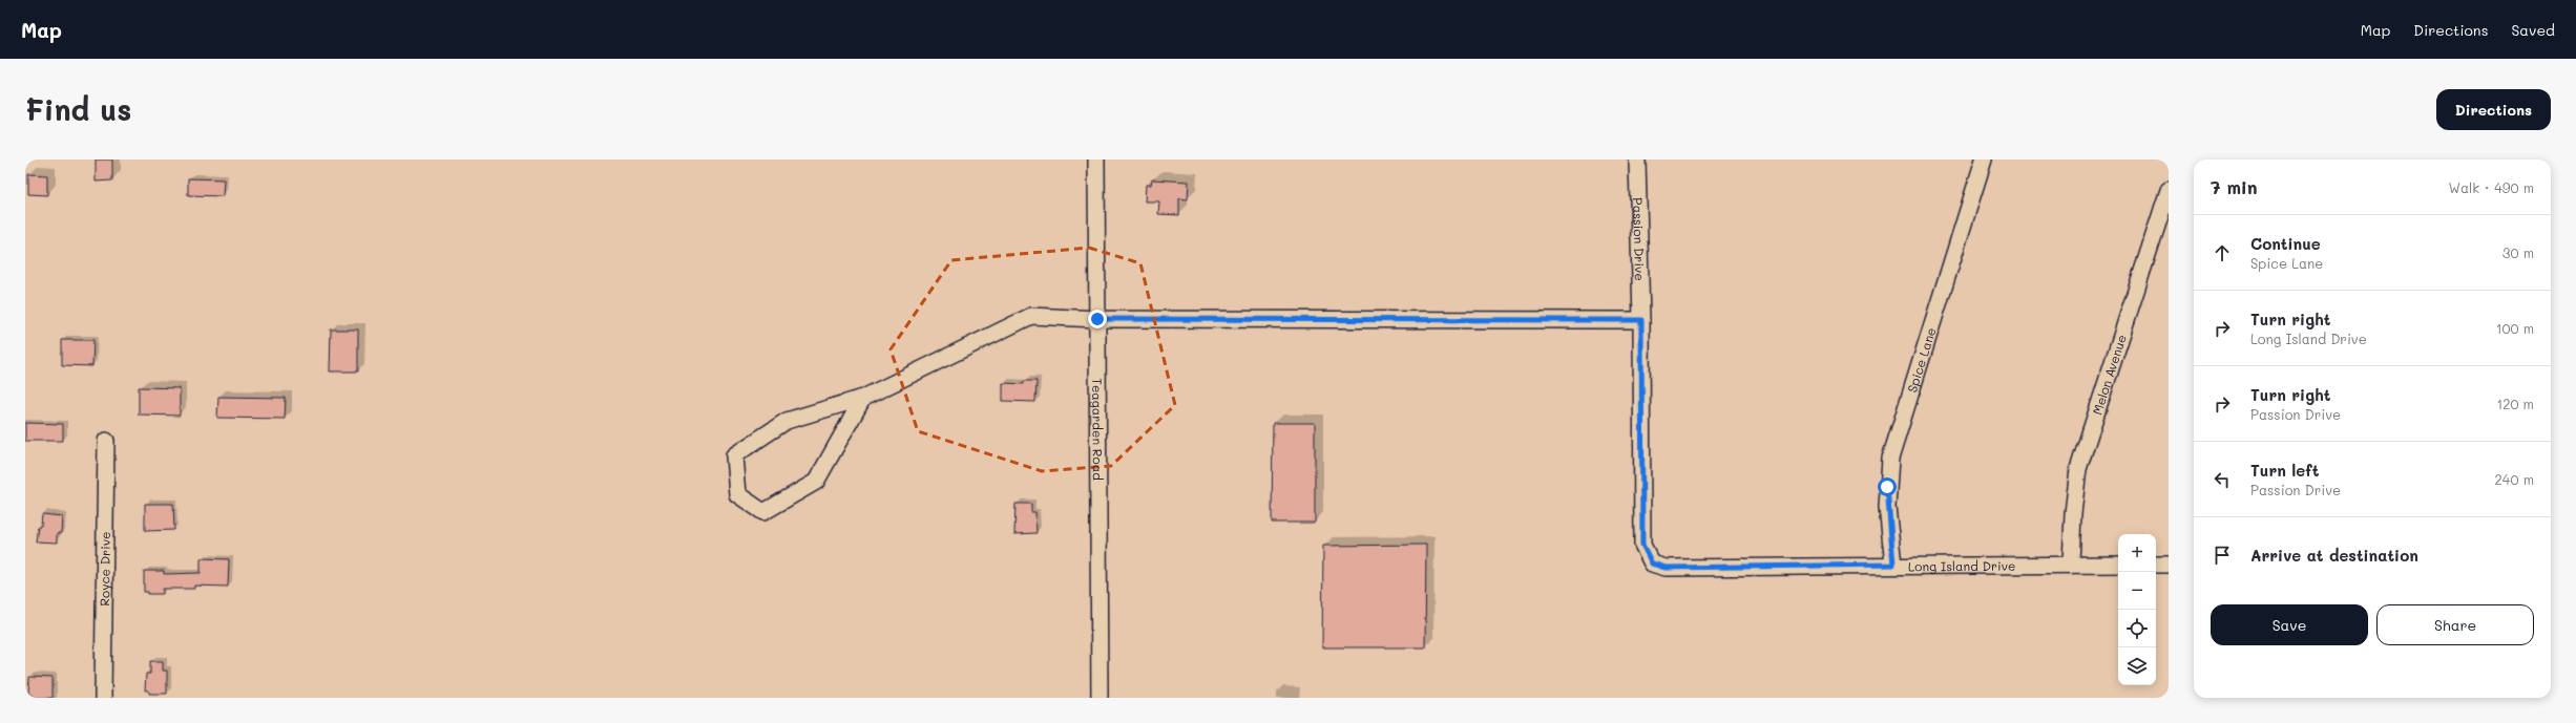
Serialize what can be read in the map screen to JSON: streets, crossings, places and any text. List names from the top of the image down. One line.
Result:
{"streets":{"street":["Passion Drive","Spice Lane","Melon Avenue","Teagarden Road","Long Island Drive","Royce Drive"]},"crossings":[["Passion Drive","Long Island Drive"],["Spice Lane","Long Island Drive"],["Melon Avenue","Long Island Drive"]],"page":{"header":"Map","nav":["Map","Directions","Saved"],"buttons":["Directions",["Save","Share"]],"title":"Find us","heading":["7 min","Walk · 490 m"],"list":[["Continue","Spice Lane","30 m"],["Turn right","Long Island Drive","100 m"],["Turn right","Passion Drive","120 m"],["Turn left","Passion Drive","240 m"],"Arrive at destination"],"map_buttons":["+","−"]}}
